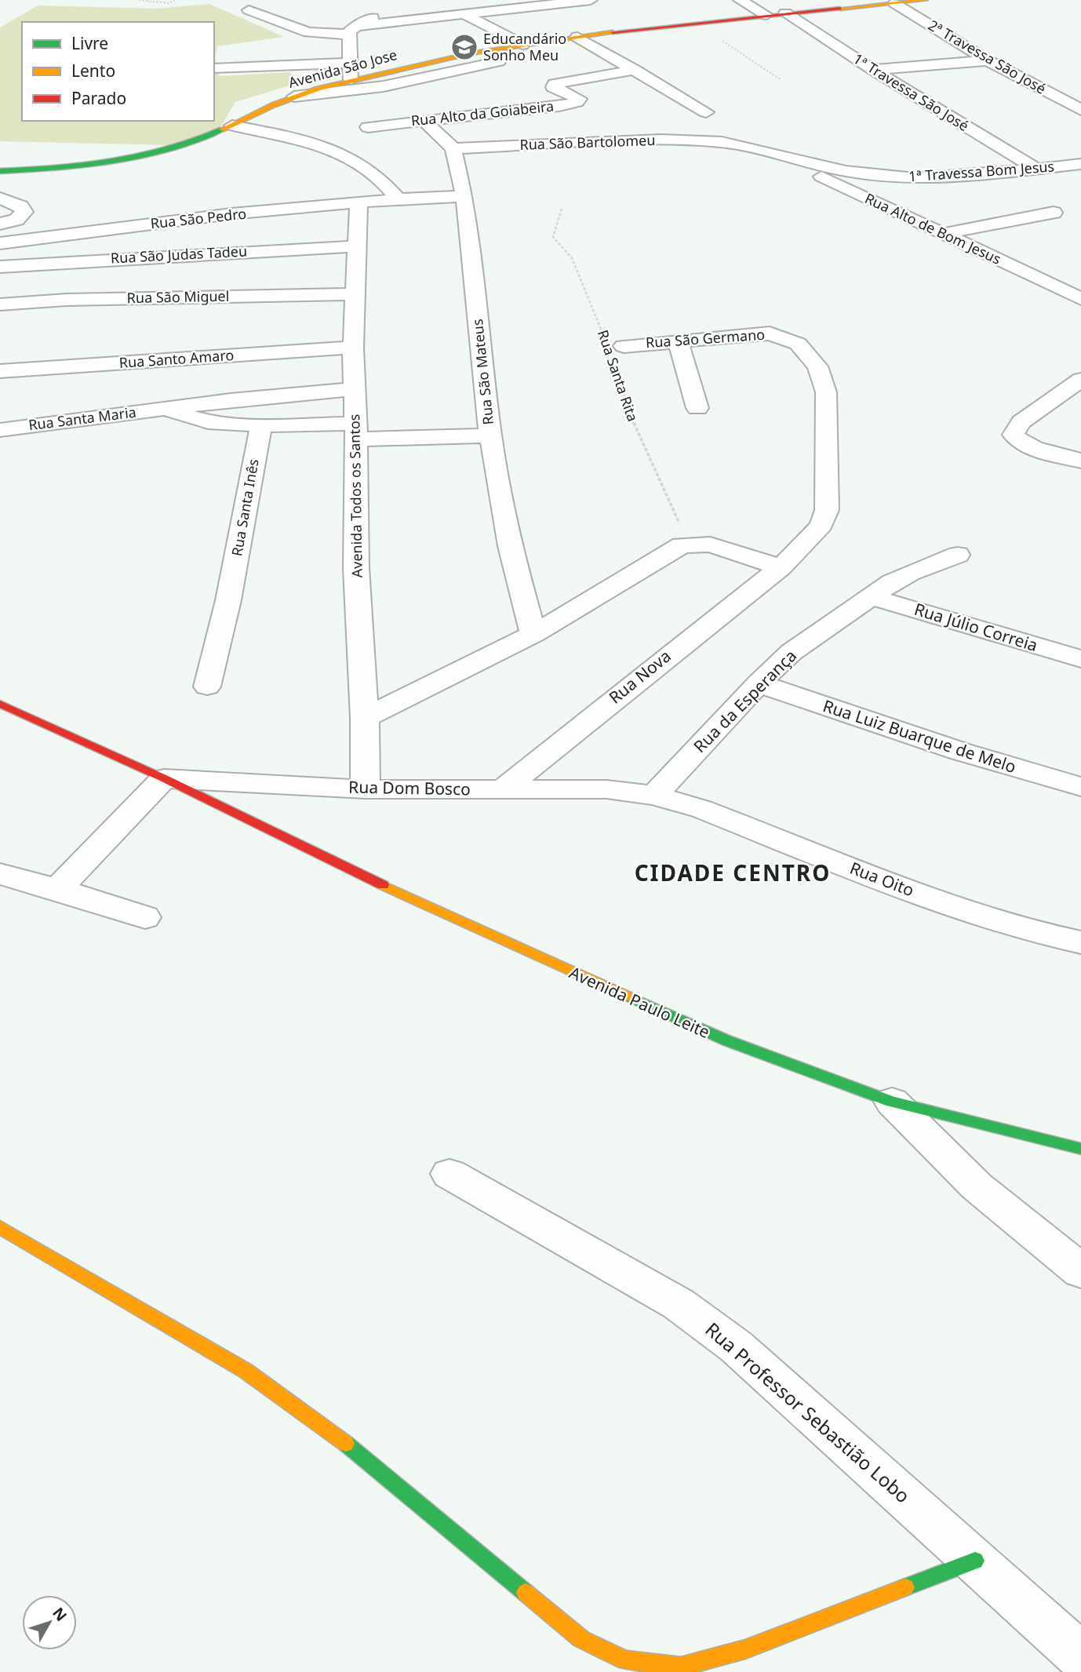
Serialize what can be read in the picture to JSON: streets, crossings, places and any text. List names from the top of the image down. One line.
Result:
{"streets":{"street":["2ª Travessa São José","Avenida São Jose","1ª Travessa São José","Rua Alto da Goiabeira","Rua São Bartolomeu","1ª Travessa Bom Jesus","Rua São Pedro","Rua Alto de Bom Jesus","Rua São Judas Tadeu","Rua São Miguel","Rua São Germano","Rua Santo Amaro","Rua São Mateus","Rua Santa Maria","Avenida Todos os Santos","Rua Santa Inês","Rua Júlio Correia","Rua Nova","Rua da Esperança","Rua Luiz Buarque de Melo","Rua Dom Bosco","Rua Oito","Avenida Paulo Leite","Rua Professor Sebastião Lobo"],"path":["Rua Santa Rita"]},"crossings":[["2ª Travessa São José","Avenida São Jose"],["Avenida São Jose","1ª Travessa São José"],["1ª Travessa São José","1ª Travessa Bom Jesus"],["Rua São Bartolomeu","1ª Travessa Bom Jesus"],["Rua São Bartolomeu","Rua São Mateus"],["1ª Travessa Bom Jesus","Rua Alto de Bom Jesus"],["Rua São Pedro","Rua São Mateus"],["Rua São Pedro","Avenida Todos os Santos"],["Rua São Judas Tadeu","Avenida Todos os Santos"],["Rua São Miguel","Avenida Todos os Santos"],["Rua São Germano","Rua Santa Rita"],["Rua São Germano","Rua Nova"],["Rua Santo Amaro","Avenida Todos os Santos"],["Rua Santa Maria","Avenida Todos os Santos"],["Avenida Todos os Santos","Rua Dom Bosco"],["Rua Júlio Correia","Rua da Esperança"],["Rua Nova","Rua Dom Bosco"],["Rua da Esperança","Rua Luiz Buarque de Melo"],["Rua da Esperança","Rua Dom Bosco"],["Rua da Esperança","Rua Oito"],["Rua Dom Bosco","Rua Oito"],["Rua Dom Bosco","Avenida Paulo Leite"]],"districts":["CIDADE CENTRO"],"places":{"school or university":["Educandário Sonho Meu"]},"legend":["Livre","Lento","Parado"],"north":"top right"}
